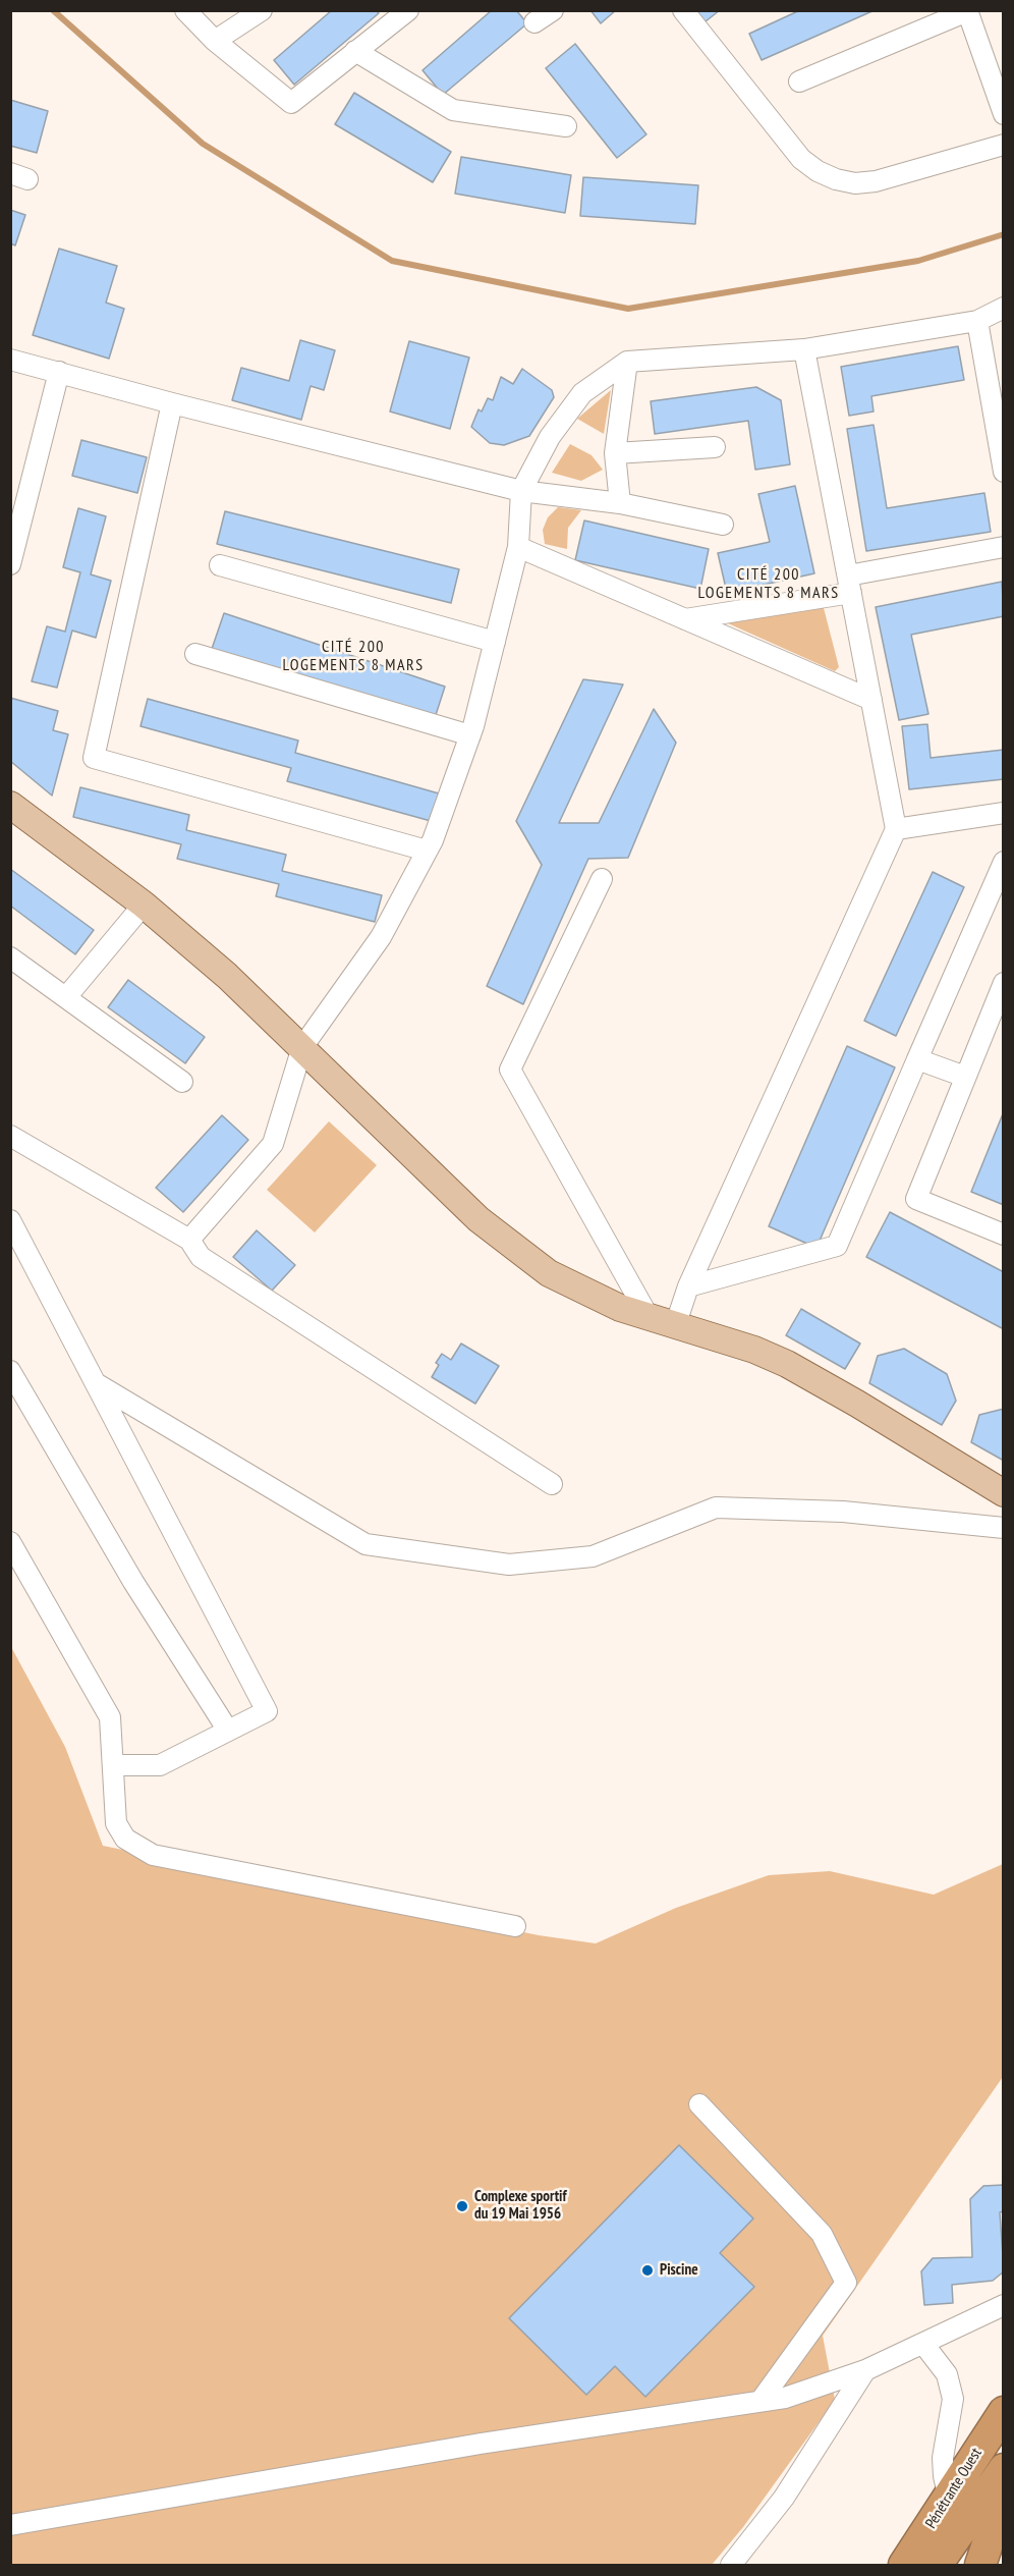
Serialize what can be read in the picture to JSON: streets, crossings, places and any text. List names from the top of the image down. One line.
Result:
{"streets":{"highway":["Pénétrante Ouest"]},"districts":["CITÉ 200 LOGEMENTS 8 MARS","CITÉ 200 LOGEMENTS 8 MARS"],"places":["Complexe sportif du 19 Mai 1956","Piscine"]}
